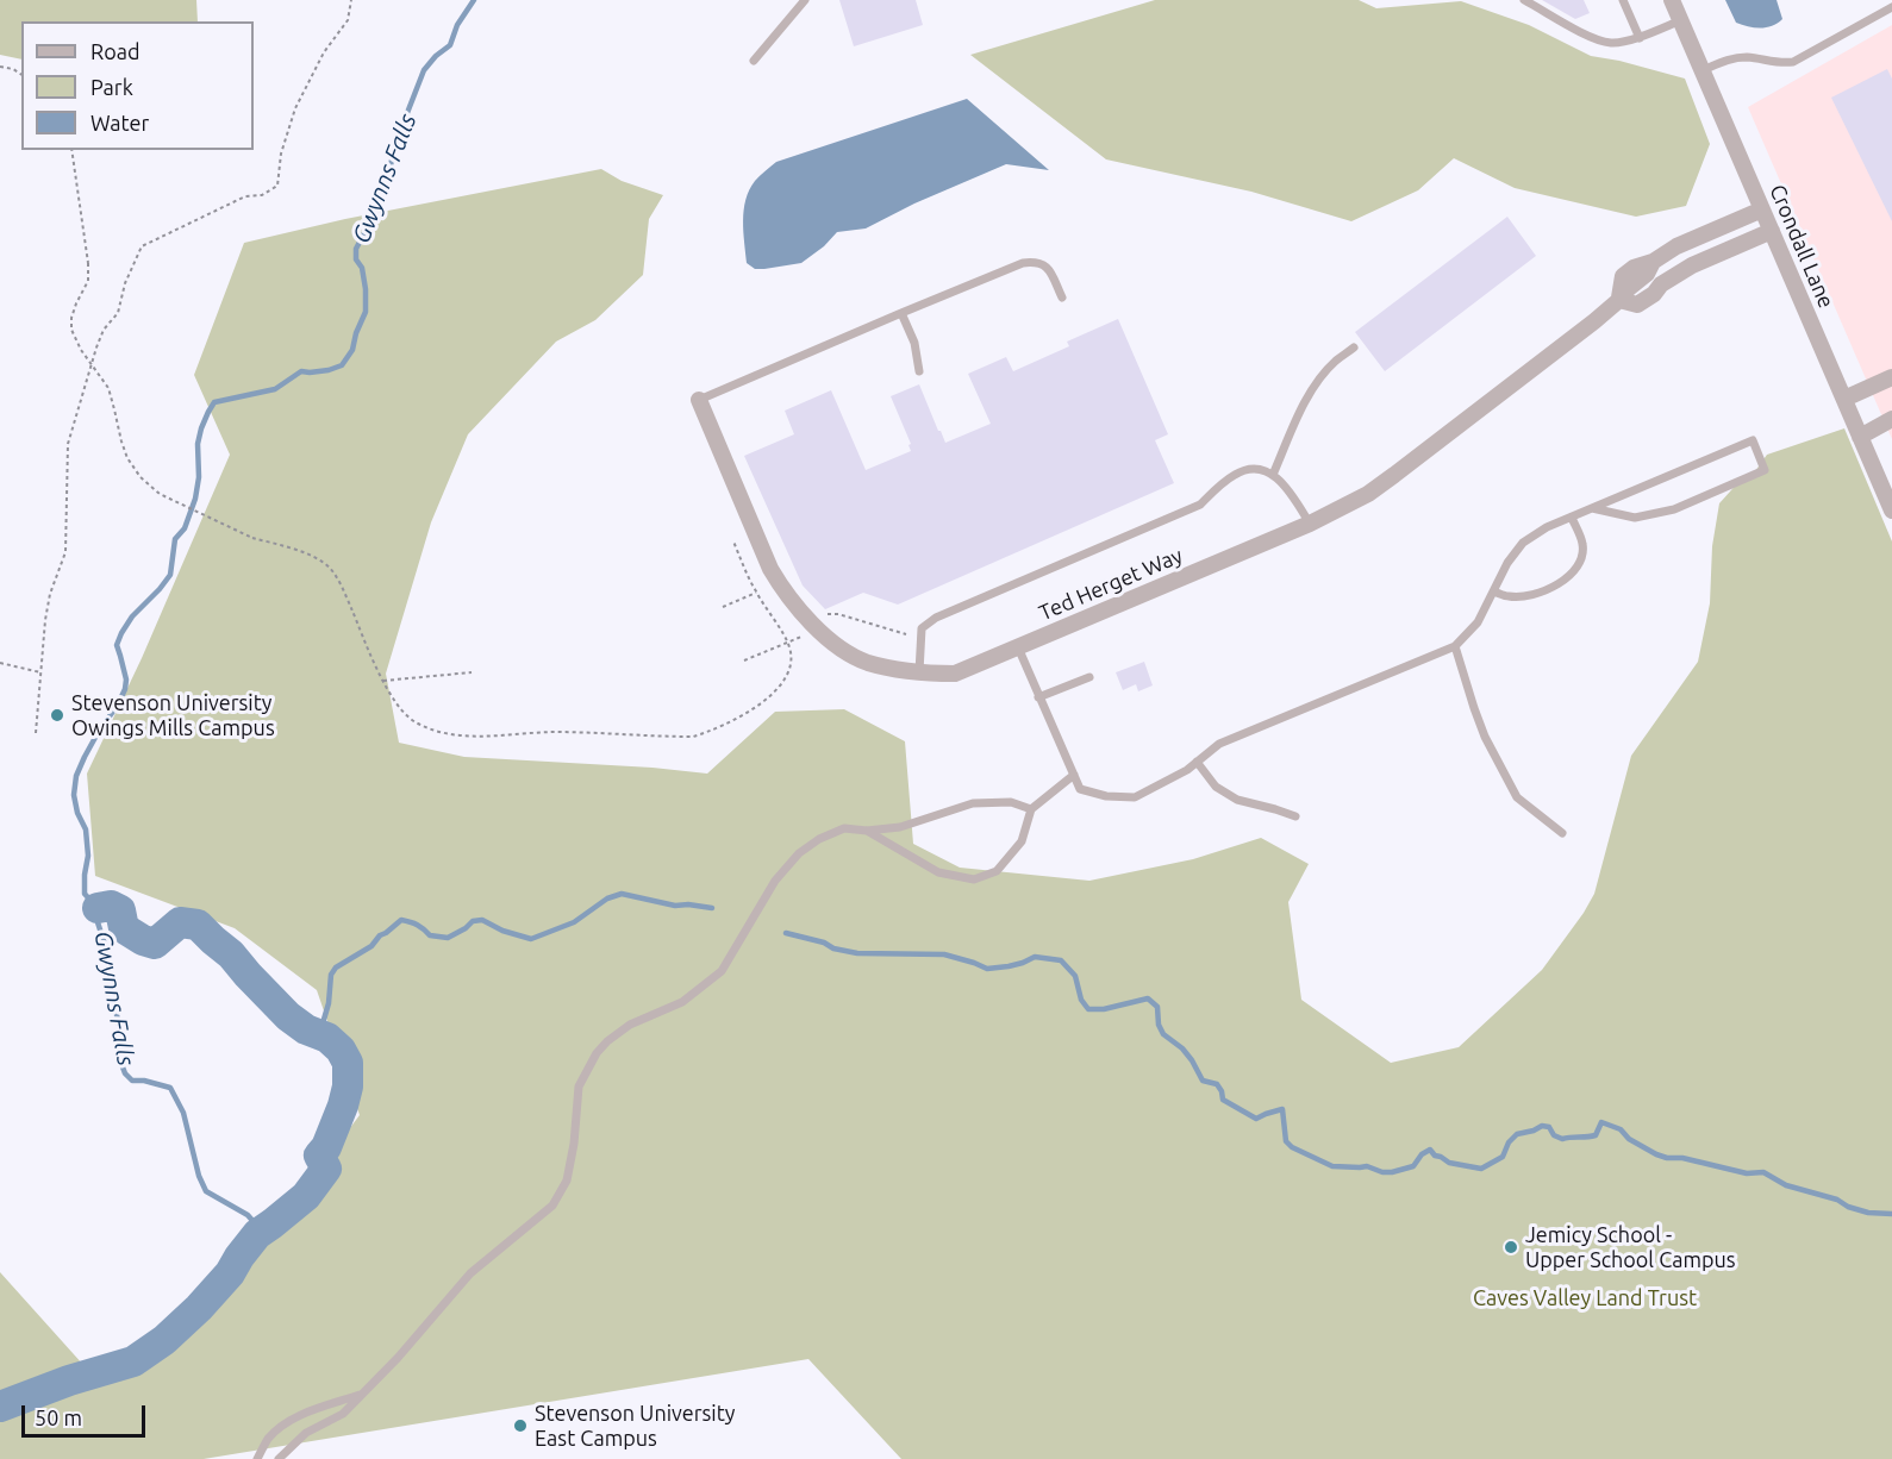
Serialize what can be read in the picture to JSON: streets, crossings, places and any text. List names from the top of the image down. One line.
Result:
{"streets":{"street":["Crondall Lane","Ted Herget Way"]},"crossings":[["Crondall Lane","Ted Herget Way"]],"water":["Gwynns Falls"],"parks":["Caves Valley Land Trust"],"places":["Stevenson University Owings Mills Campus","Jemicy School - Upper School Campus","Stevenson University East Campus"],"legend":["Road","Park","Water"],"scale_bar":"50 m"}
